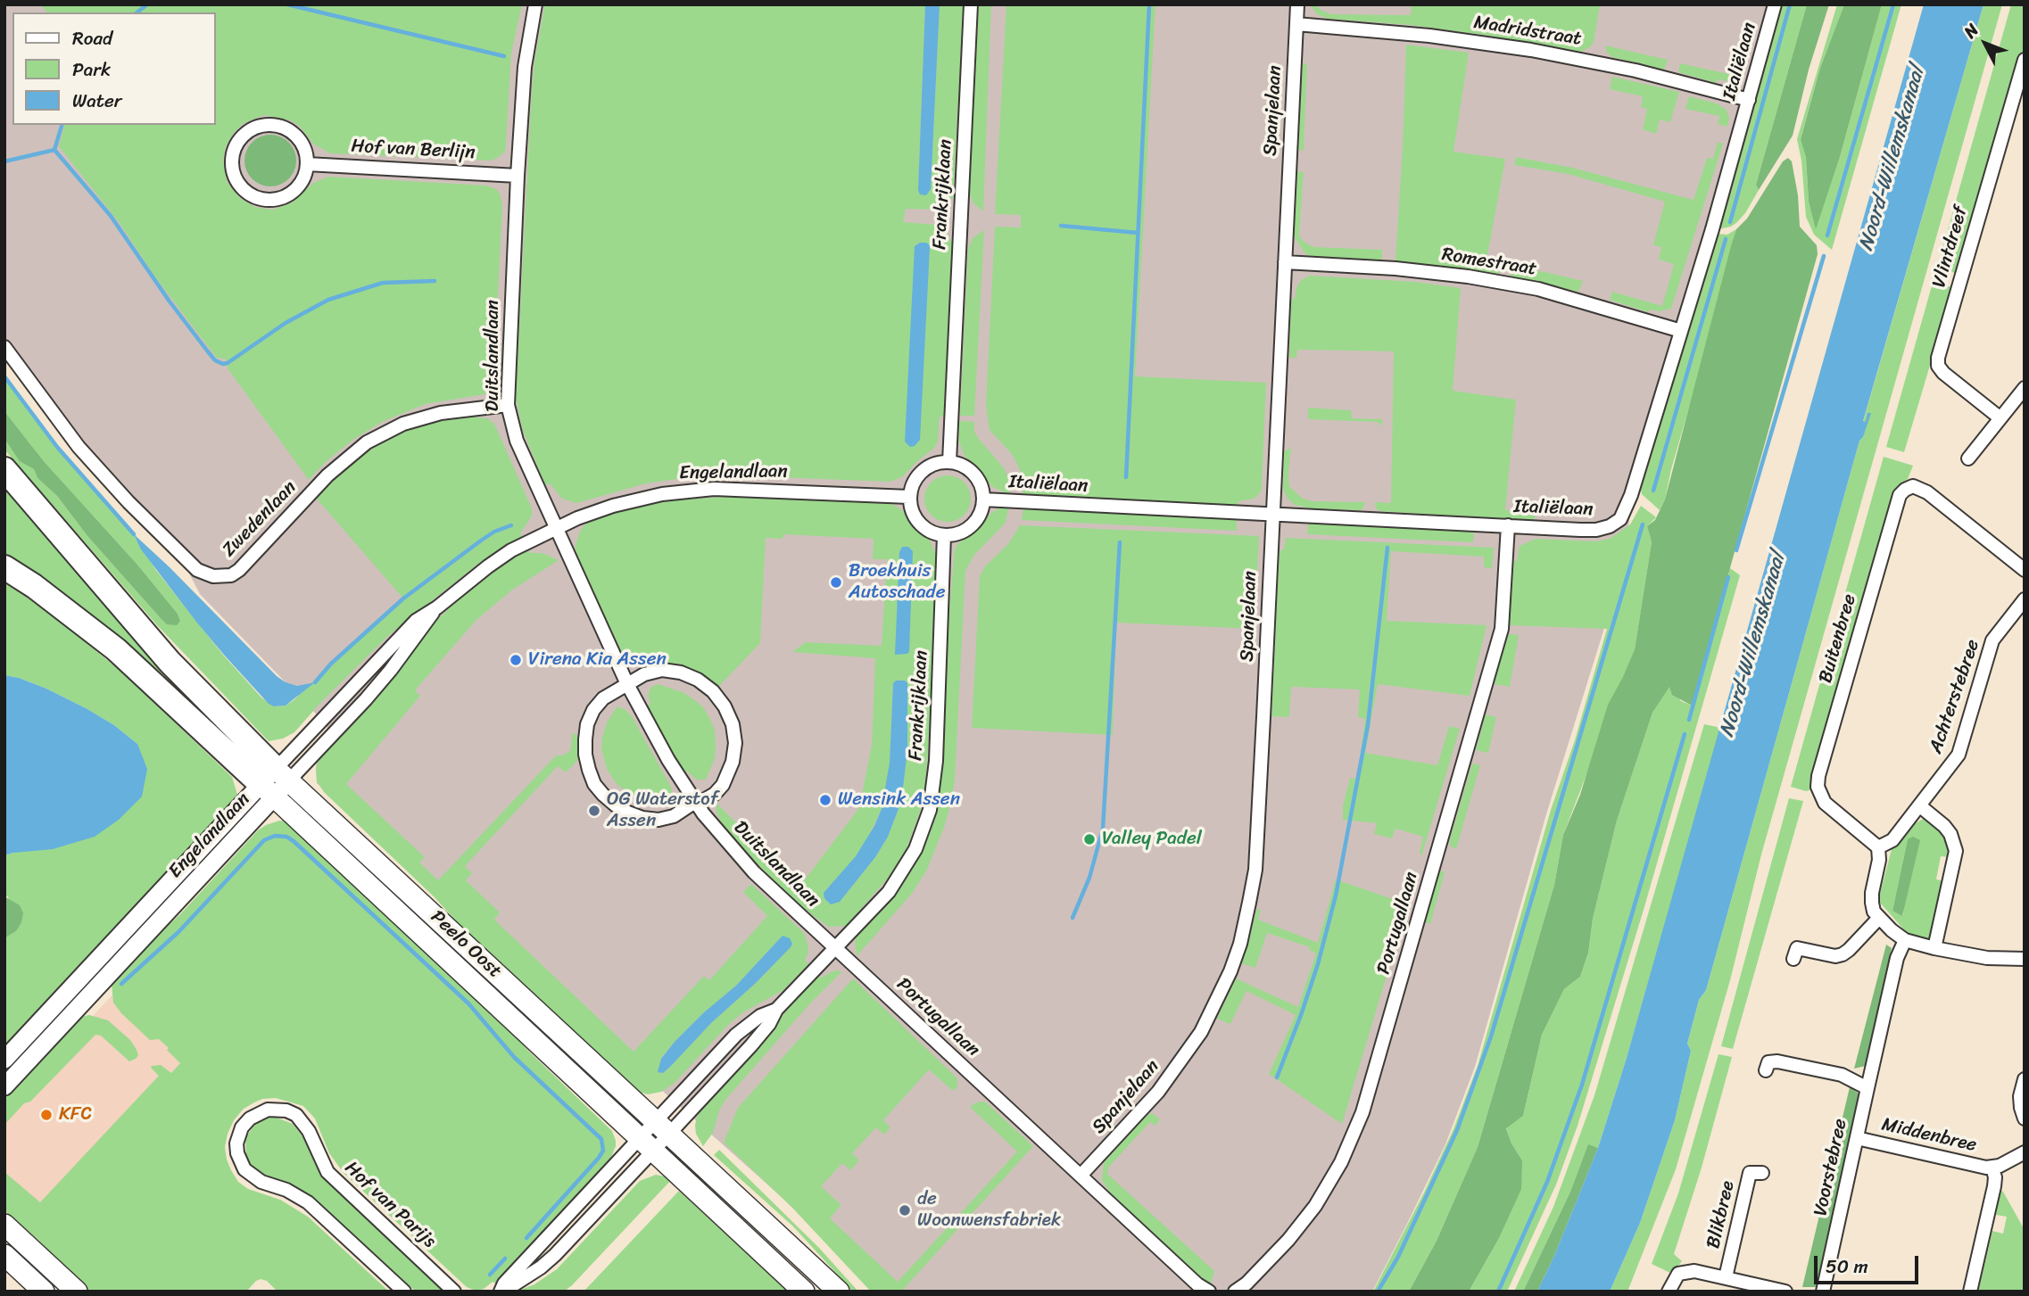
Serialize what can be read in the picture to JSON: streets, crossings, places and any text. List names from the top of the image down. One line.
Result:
{"streets":{"main road":["Engelandlaan","Peelo Oost"],"street":["Madridstraat","Italiëlaan","Spanjelaan","Hof van Berlijn","Frankrijklaan","Vlintdreef","Romestraat","Duitslandlaan","Zwedenlaan","Buitenbree","Achterstebree","Portugallaan","Middenbree","Voorstebree","Hof van Parijs","Blikbree"]},"crossings":[["Madridstraat","Italiëlaan"],["Madridstraat","Spanjelaan"],["Italiëlaan","Spanjelaan"],["Italiëlaan","Frankrijklaan"],["Italiëlaan","Romestraat"],["Italiëlaan","Engelandlaan"],["Italiëlaan","Portugallaan"],["Spanjelaan","Romestraat"],["Spanjelaan","Portugallaan"],["Hof van Berlijn","Duitslandlaan"],["Frankrijklaan","Duitslandlaan"],["Frankrijklaan","Engelandlaan"],["Frankrijklaan","Portugallaan"],["Frankrijklaan","Peelo Oost"],["Duitslandlaan","Engelandlaan"],["Duitslandlaan","Zwedenlaan"],["Duitslandlaan","Portugallaan"],["Engelandlaan","Peelo Oost"],["Buitenbree","Achterstebree"],["Middenbree","Voorstebree"]],"water":["Noord-Willemskanaal"],"places":["Broekhuis Autoschade","Virena Kia Assen","Wensink Assen","OG Waterstof Assen","Valley Padel","KFC","de Woonwensfabriek"],"legend":["Road","Park","Water"],"scale_bar":"50 m","north":"top left"}
